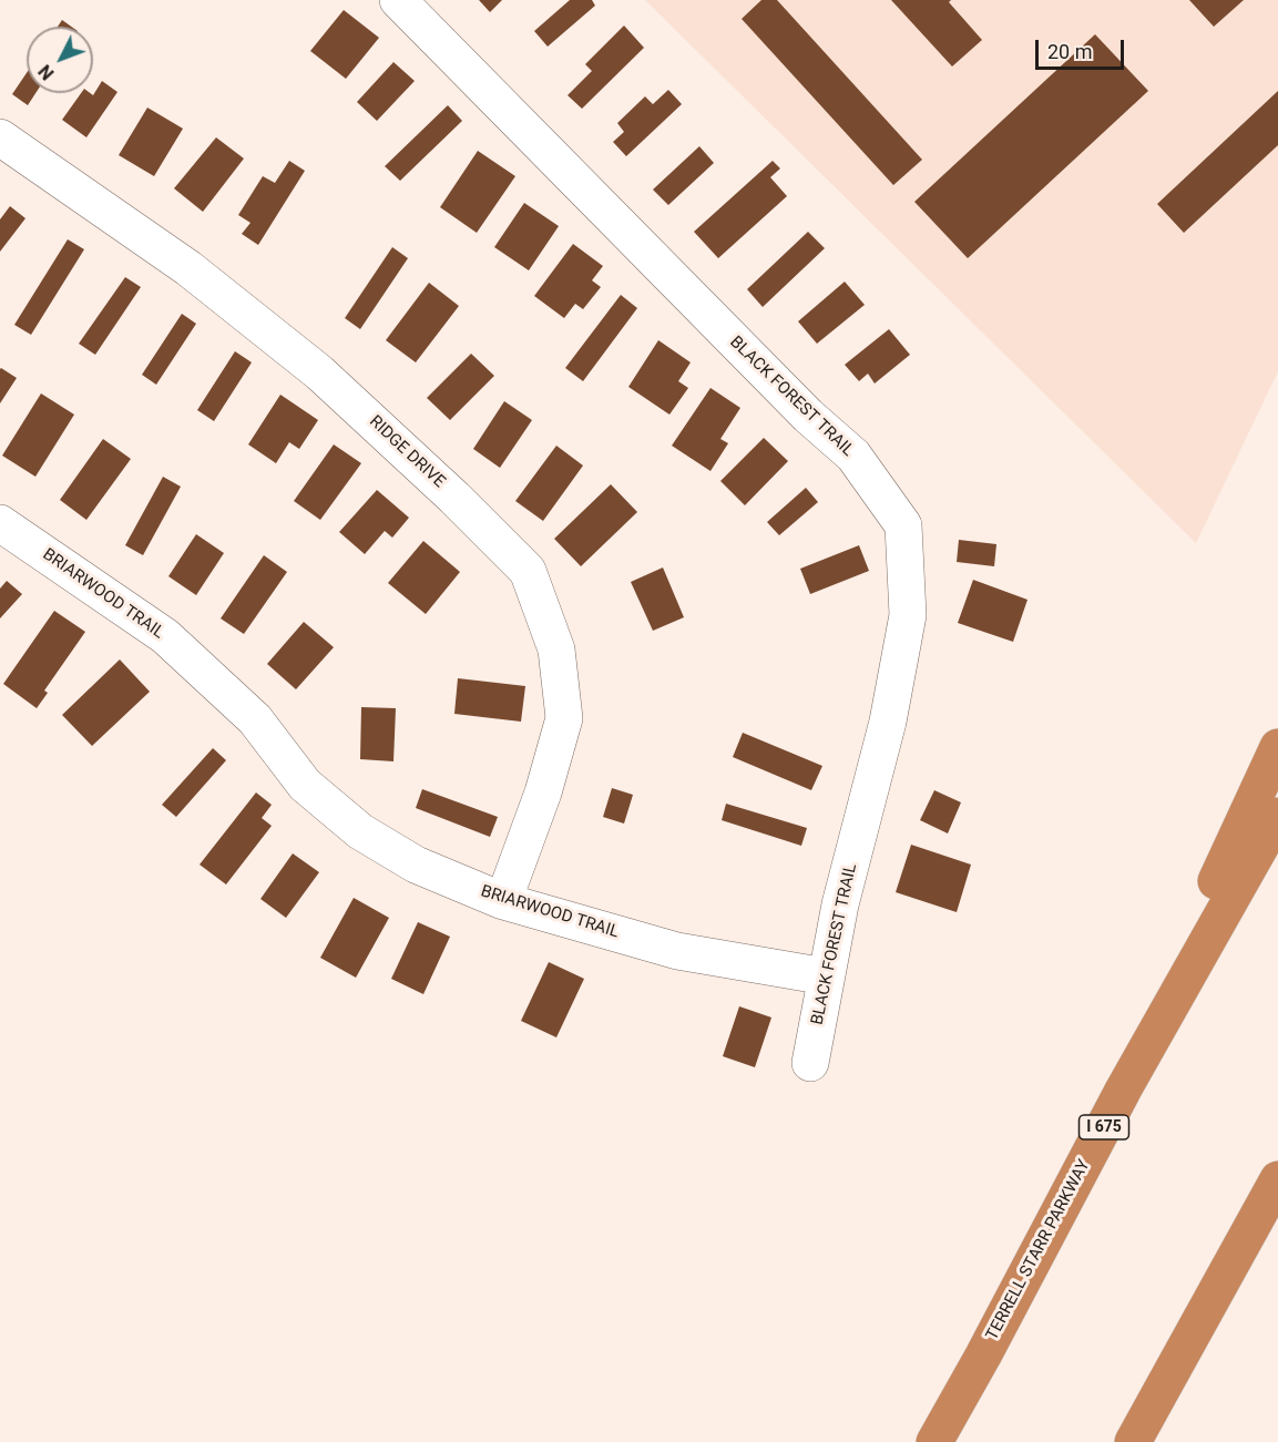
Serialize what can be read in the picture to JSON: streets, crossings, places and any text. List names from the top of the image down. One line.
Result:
{"streets":{"highway":["I 675","TERRELL STARR PARKWAY"],"street":["BLACK FOREST TRAIL","RIDGE DRIVE","BRIARWOOD TRAIL"]},"crossings":[["BLACK FOREST TRAIL","BRIARWOOD TRAIL"],["RIDGE DRIVE","BRIARWOOD TRAIL"]],"scale_bar":"20 m","north":"bottom left"}
